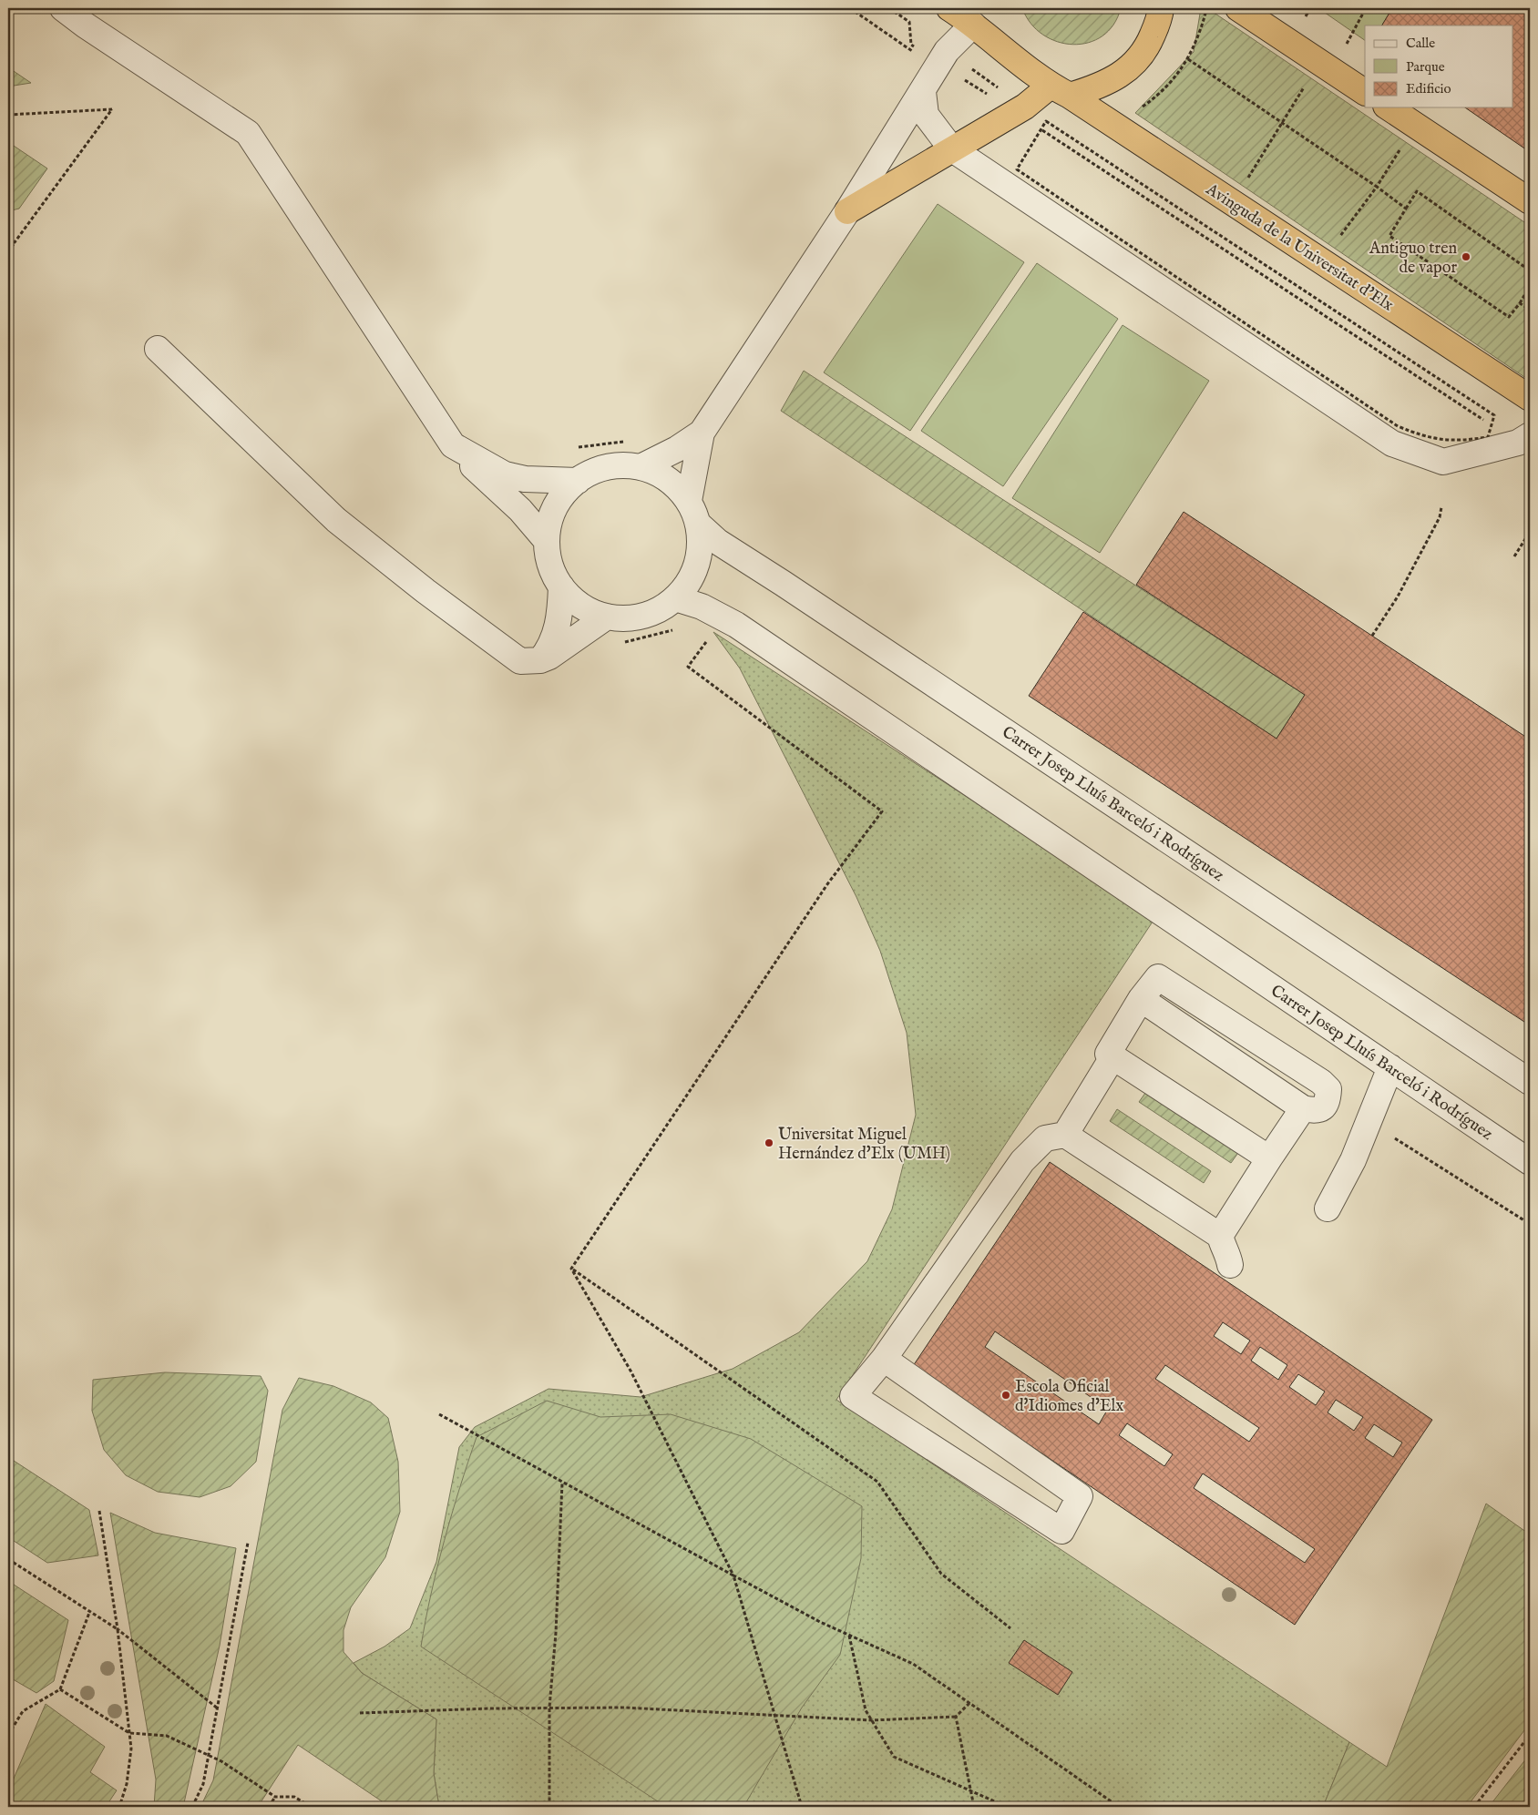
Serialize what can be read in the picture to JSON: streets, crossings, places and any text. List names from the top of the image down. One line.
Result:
{"streets":{"highway":["Avinguda de la Universitat d'Elx"],"street":["Carrer Josep Lluís Barceló i Rodríguez"]},"places":["Antiguo tren de vapor","Universitat Miguel Hernández d'Elx (UMH)","Escola Oficial d'Idiomes d'Elx"],"legend":["Calle","Parque","Edificio"]}
